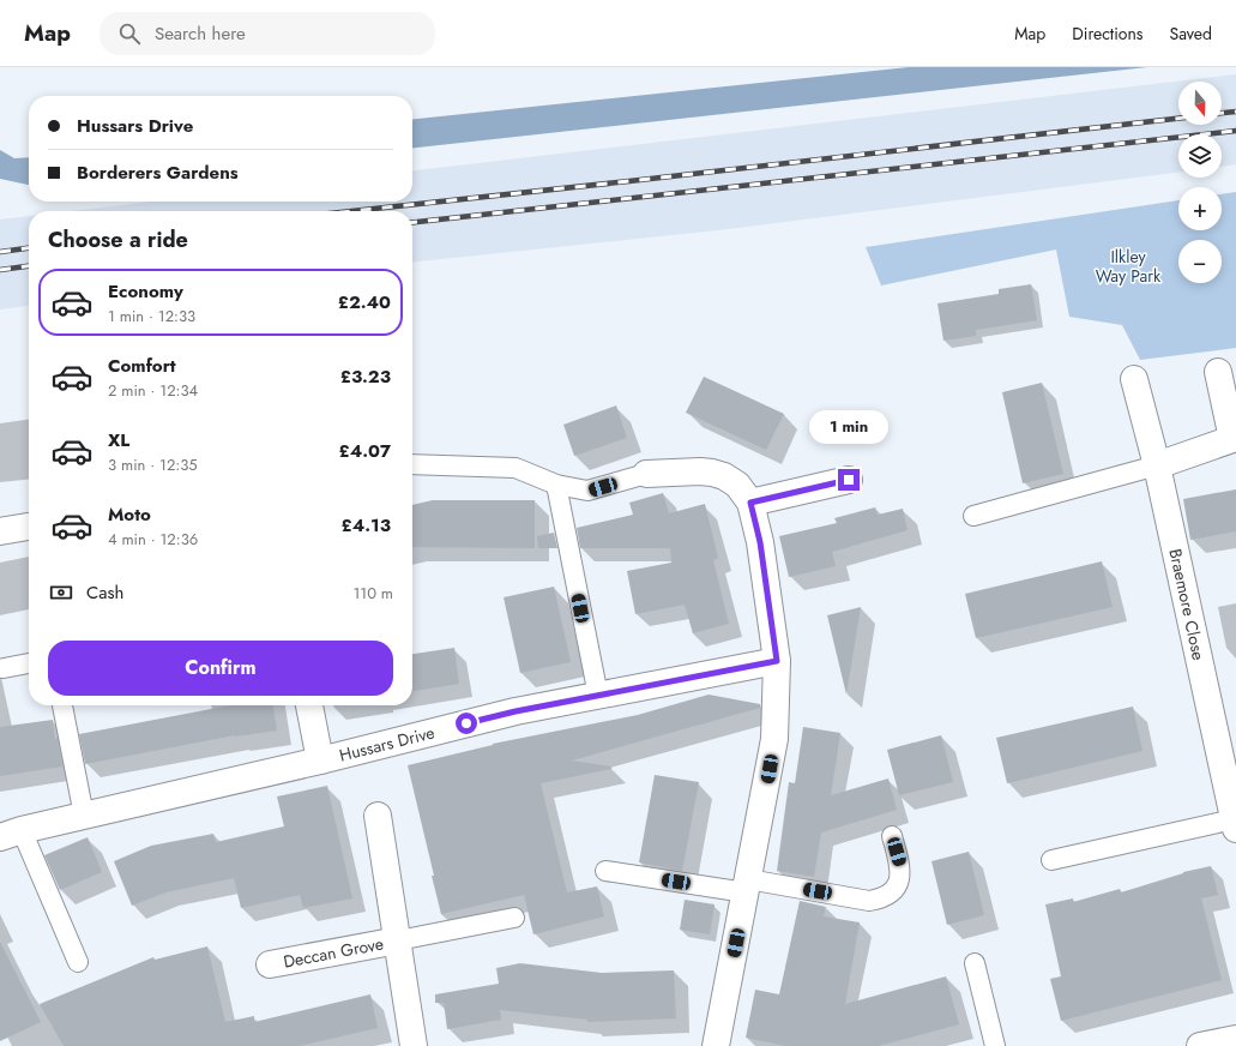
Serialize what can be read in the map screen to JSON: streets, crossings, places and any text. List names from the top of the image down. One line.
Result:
{"streets":{"street":["Braemore Close","Hussars Drive","Deccan Grove"]},"parks":["Ilkley Way Park"],"north":"bottom","page":{"header":"Map","search":"Search here","nav":["Map","Directions","Saved"],"map_buttons":["+","−"],"banner":["Hussars Drive","Borderers Gardens"],"heading":"Choose a ride","list":[{"name":"Economy","note":"1 min · 12:33","value":"£2.40"},{"name":"Comfort","note":"2 min · 12:34","value":"£3.23"},{"name":"XL","note":"3 min · 12:35","value":"£4.07"},{"name":"Moto","note":"4 min · 12:36","value":"£4.13"}],"bubble":"1 min","pay":["Cash","110 m"],"buttons":"Confirm"}}
